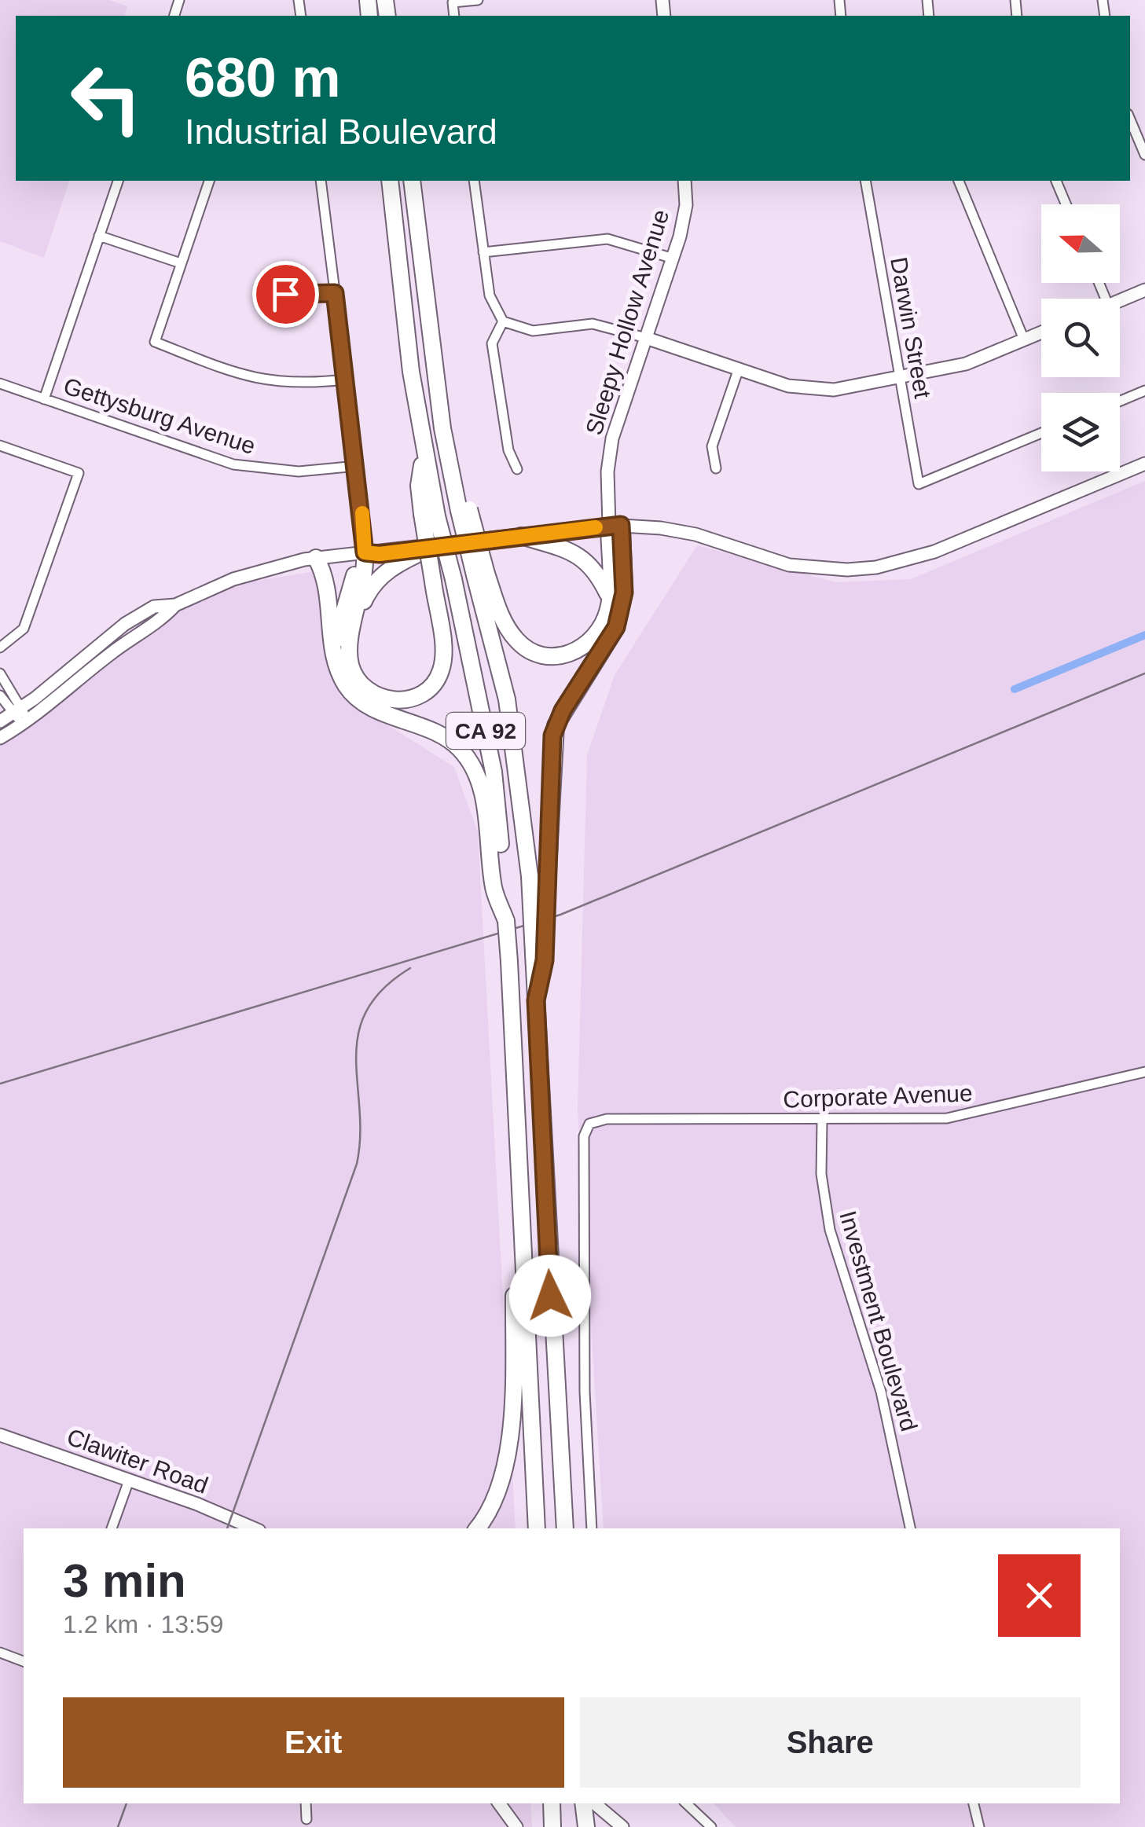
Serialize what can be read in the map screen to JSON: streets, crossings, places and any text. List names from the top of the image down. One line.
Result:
{"streets":{"highway":["CA 92"],"main road":["Sleepy Hollow Avenue","Clawiter Road"],"street":["Darwin Street","Gettysburg Avenue","Corporate Avenue","Investment Boulevard"]},"crossings":[["Corporate Avenue","Investment Boulevard"]],"north":"left","page":{"turn":["680 m","Industrial Boulevard"],"heading":["3 min","1.2 km · 13:59"],"buttons":["Exit","Share"]}}
